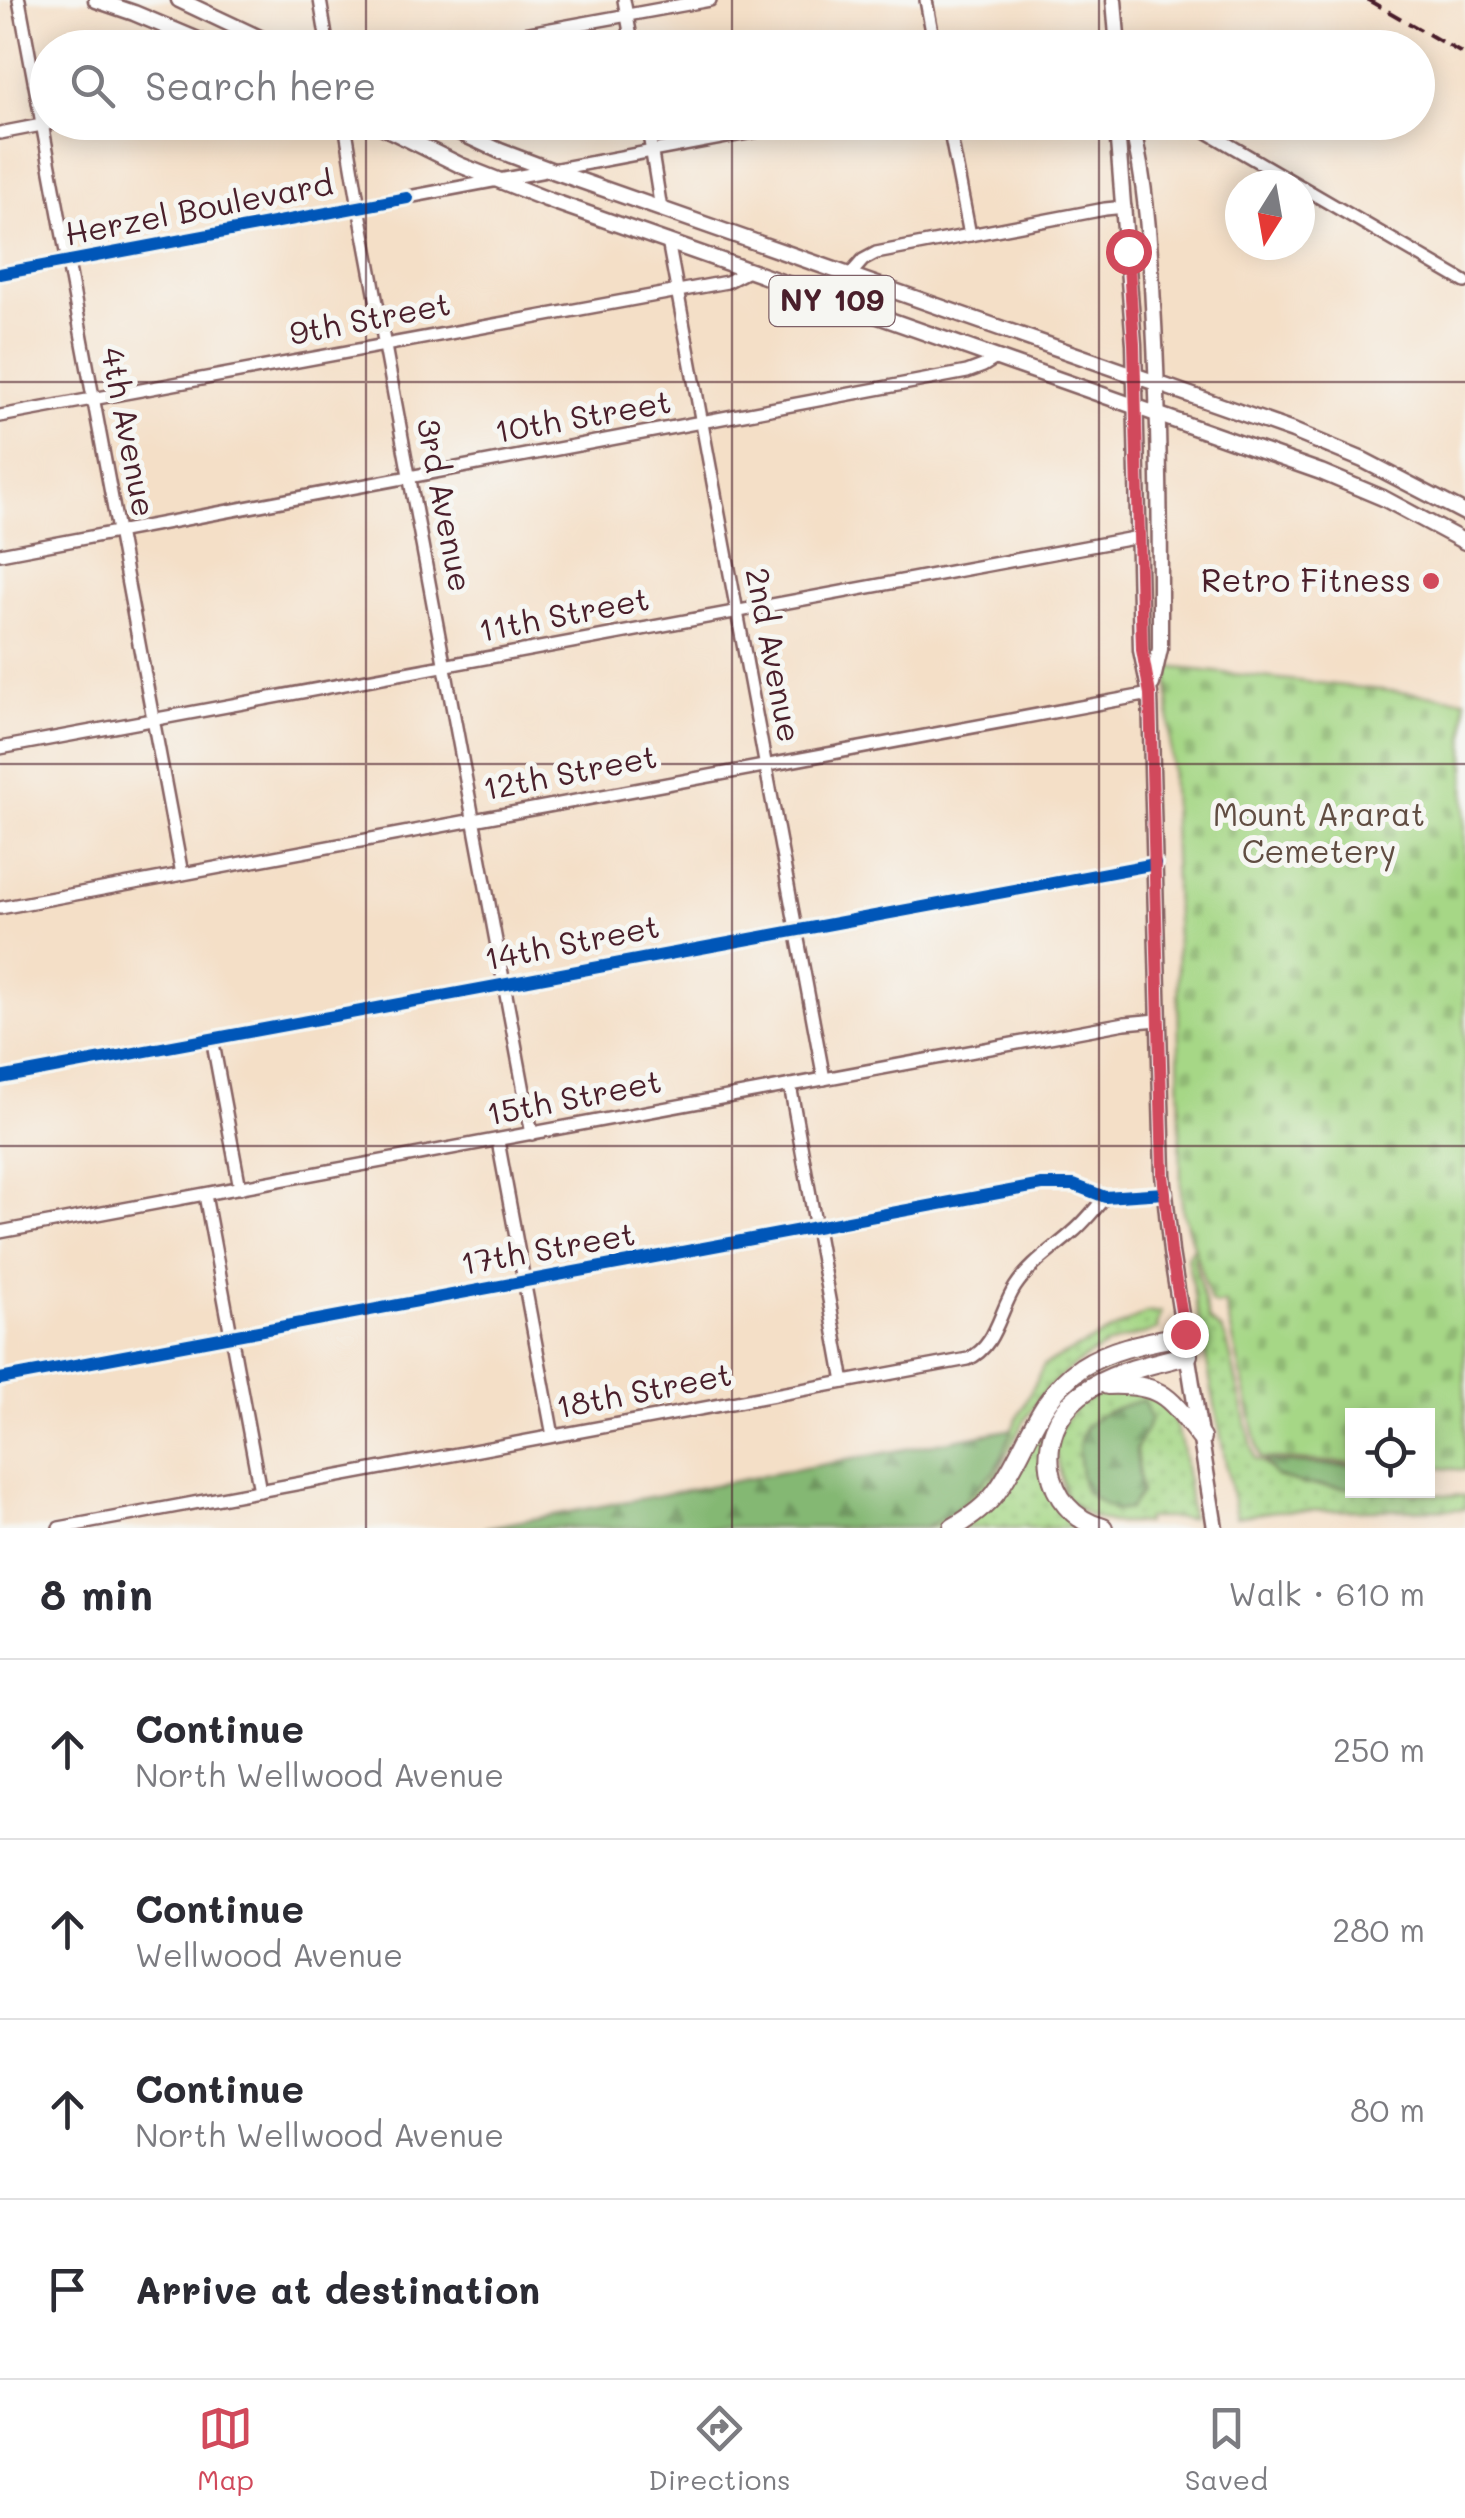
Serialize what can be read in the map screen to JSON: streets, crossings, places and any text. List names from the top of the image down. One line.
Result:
{"streets":{"main road":["NY 109"],"street":["Herzel Boulevard","9th Street","10th Street","4th Avenue","3rd Avenue","11th Street","2nd Avenue","12th Street","14th Street","15th Street","17th Street","18th Street"]},"crossings":[["Herzel Boulevard","NY 109"],["Herzel Boulevard","4th Avenue"],["Herzel Boulevard","3rd Avenue"],["NY 109","9th Street"],["NY 109","10th Street"],["NY 109","2nd Avenue"],["9th Street","4th Avenue"],["9th Street","3rd Avenue"],["9th Street","2nd Avenue"],["10th Street","4th Avenue"],["10th Street","3rd Avenue"],["10th Street","2nd Avenue"],["4th Avenue","11th Street"],["4th Avenue","12th Street"],["3rd Avenue","11th Street"],["3rd Avenue","12th Street"],["3rd Avenue","14th Street"],["3rd Avenue","15th Street"],["11th Street","2nd Avenue"],["2nd Avenue","12th Street"],["2nd Avenue","14th Street"],["2nd Avenue","15th Street"],["17th Street","18th Street"]],"parks":["Mount Ararat Cemetery"],"places":["Retro Fitness"],"north":"bottom","page":{"search":"Search here","heading":["8 min","Walk · 610 m"],"list":[["Continue","North Wellwood Avenue","250 m"],["Continue","Wellwood Avenue","280 m"],["Continue","North Wellwood Avenue","80 m"],"Arrive at destination"],"nav":["Map","Directions","Saved"]}}
